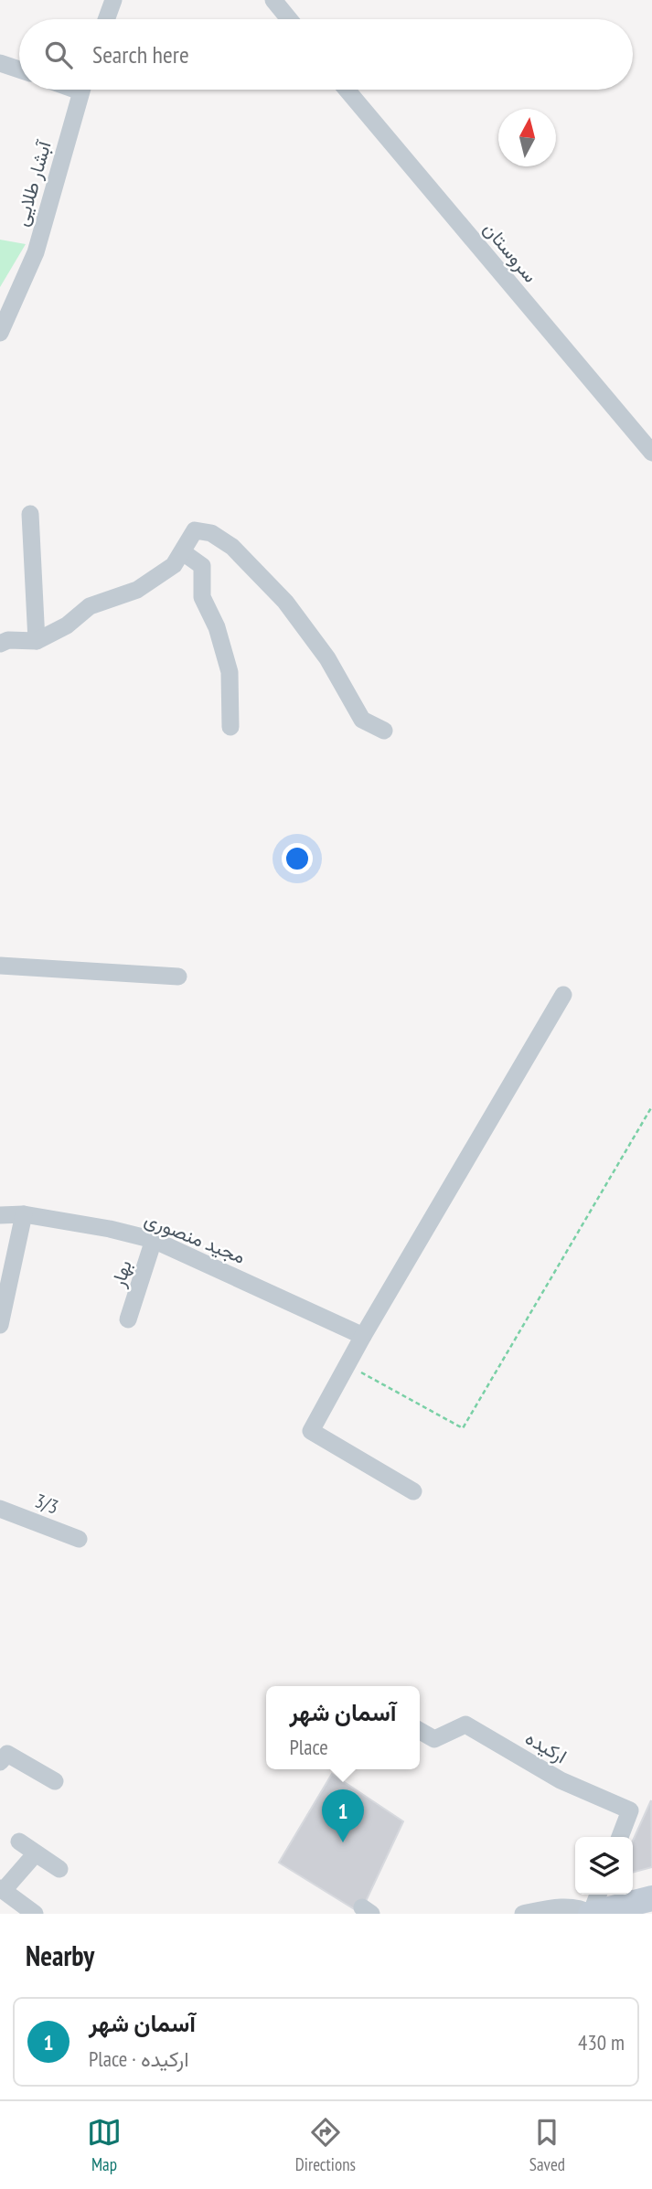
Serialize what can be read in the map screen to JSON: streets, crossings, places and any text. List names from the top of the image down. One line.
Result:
{"streets":{"street":["آبشار طلایی","سروستان","مجید منصوری","بهار","3/3","ارکیده"]},"crossings":[["مجید منصوری","بهار"]],"north":"top","page":{"search":"Search here","popup":["آسمان شهر","Place"],"pins":"1","heading":"Nearby","list":[{"mark":"1","name":"آسمان شهر","note":"Place · ارکیده","value":"430 m"}],"nav":["Map","Directions","Saved"]}}
